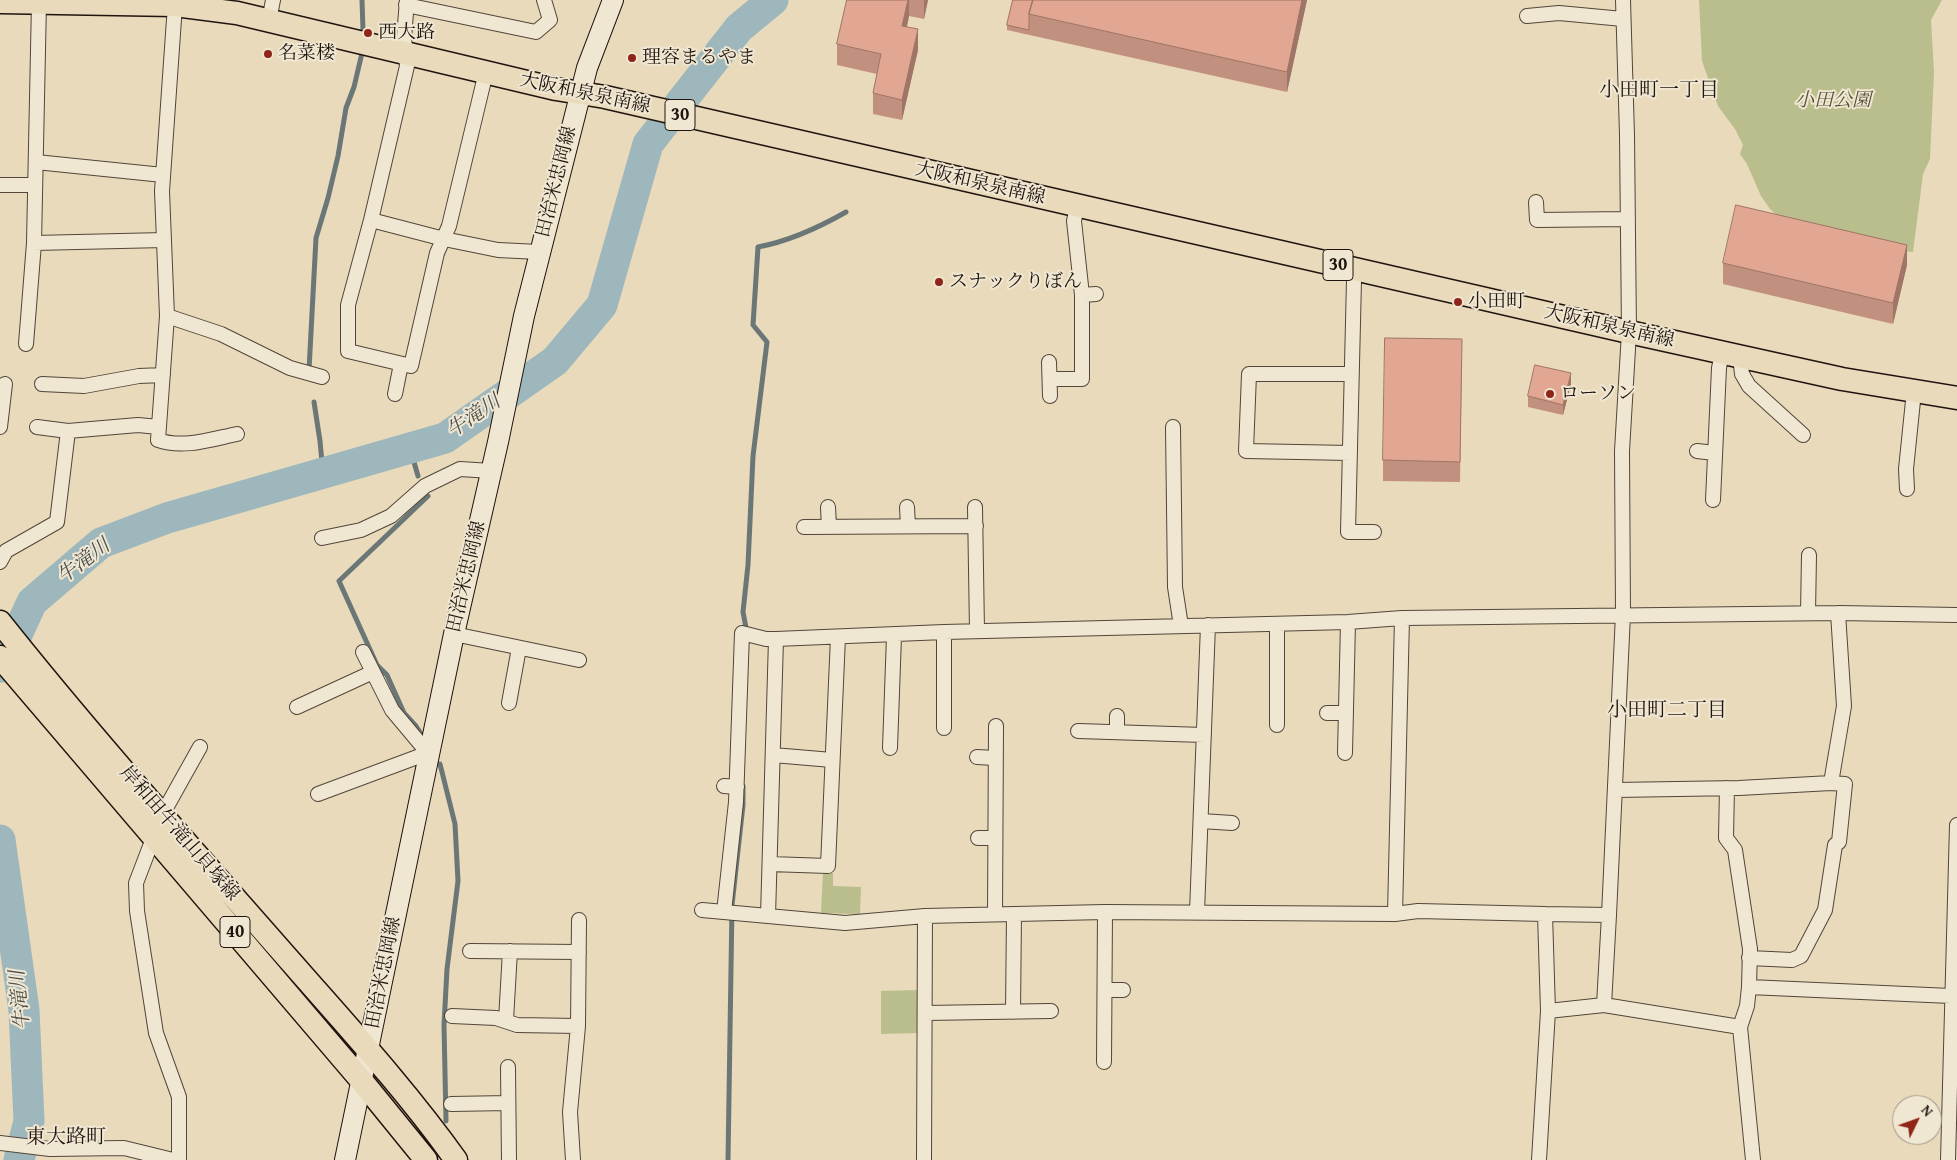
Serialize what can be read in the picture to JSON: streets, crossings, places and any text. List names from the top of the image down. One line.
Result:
{"streets":{"main road":["大阪和泉泉南線","30","田治米忠岡線","岸和田牛滝山貝塚線","40"]},"crossings":[["大阪和泉泉南線","田治米忠岡線"],["田治米忠岡線","岸和田牛滝山貝塚線"]],"districts":["小田町一丁目","小田町二丁目","東大路町"],"water":["牛滝川"],"parks":["小田公園"],"places":["西大路","名菜楼","理容まるやま","スナックりぼん","小田町","ローソン"],"north":"top right"}
